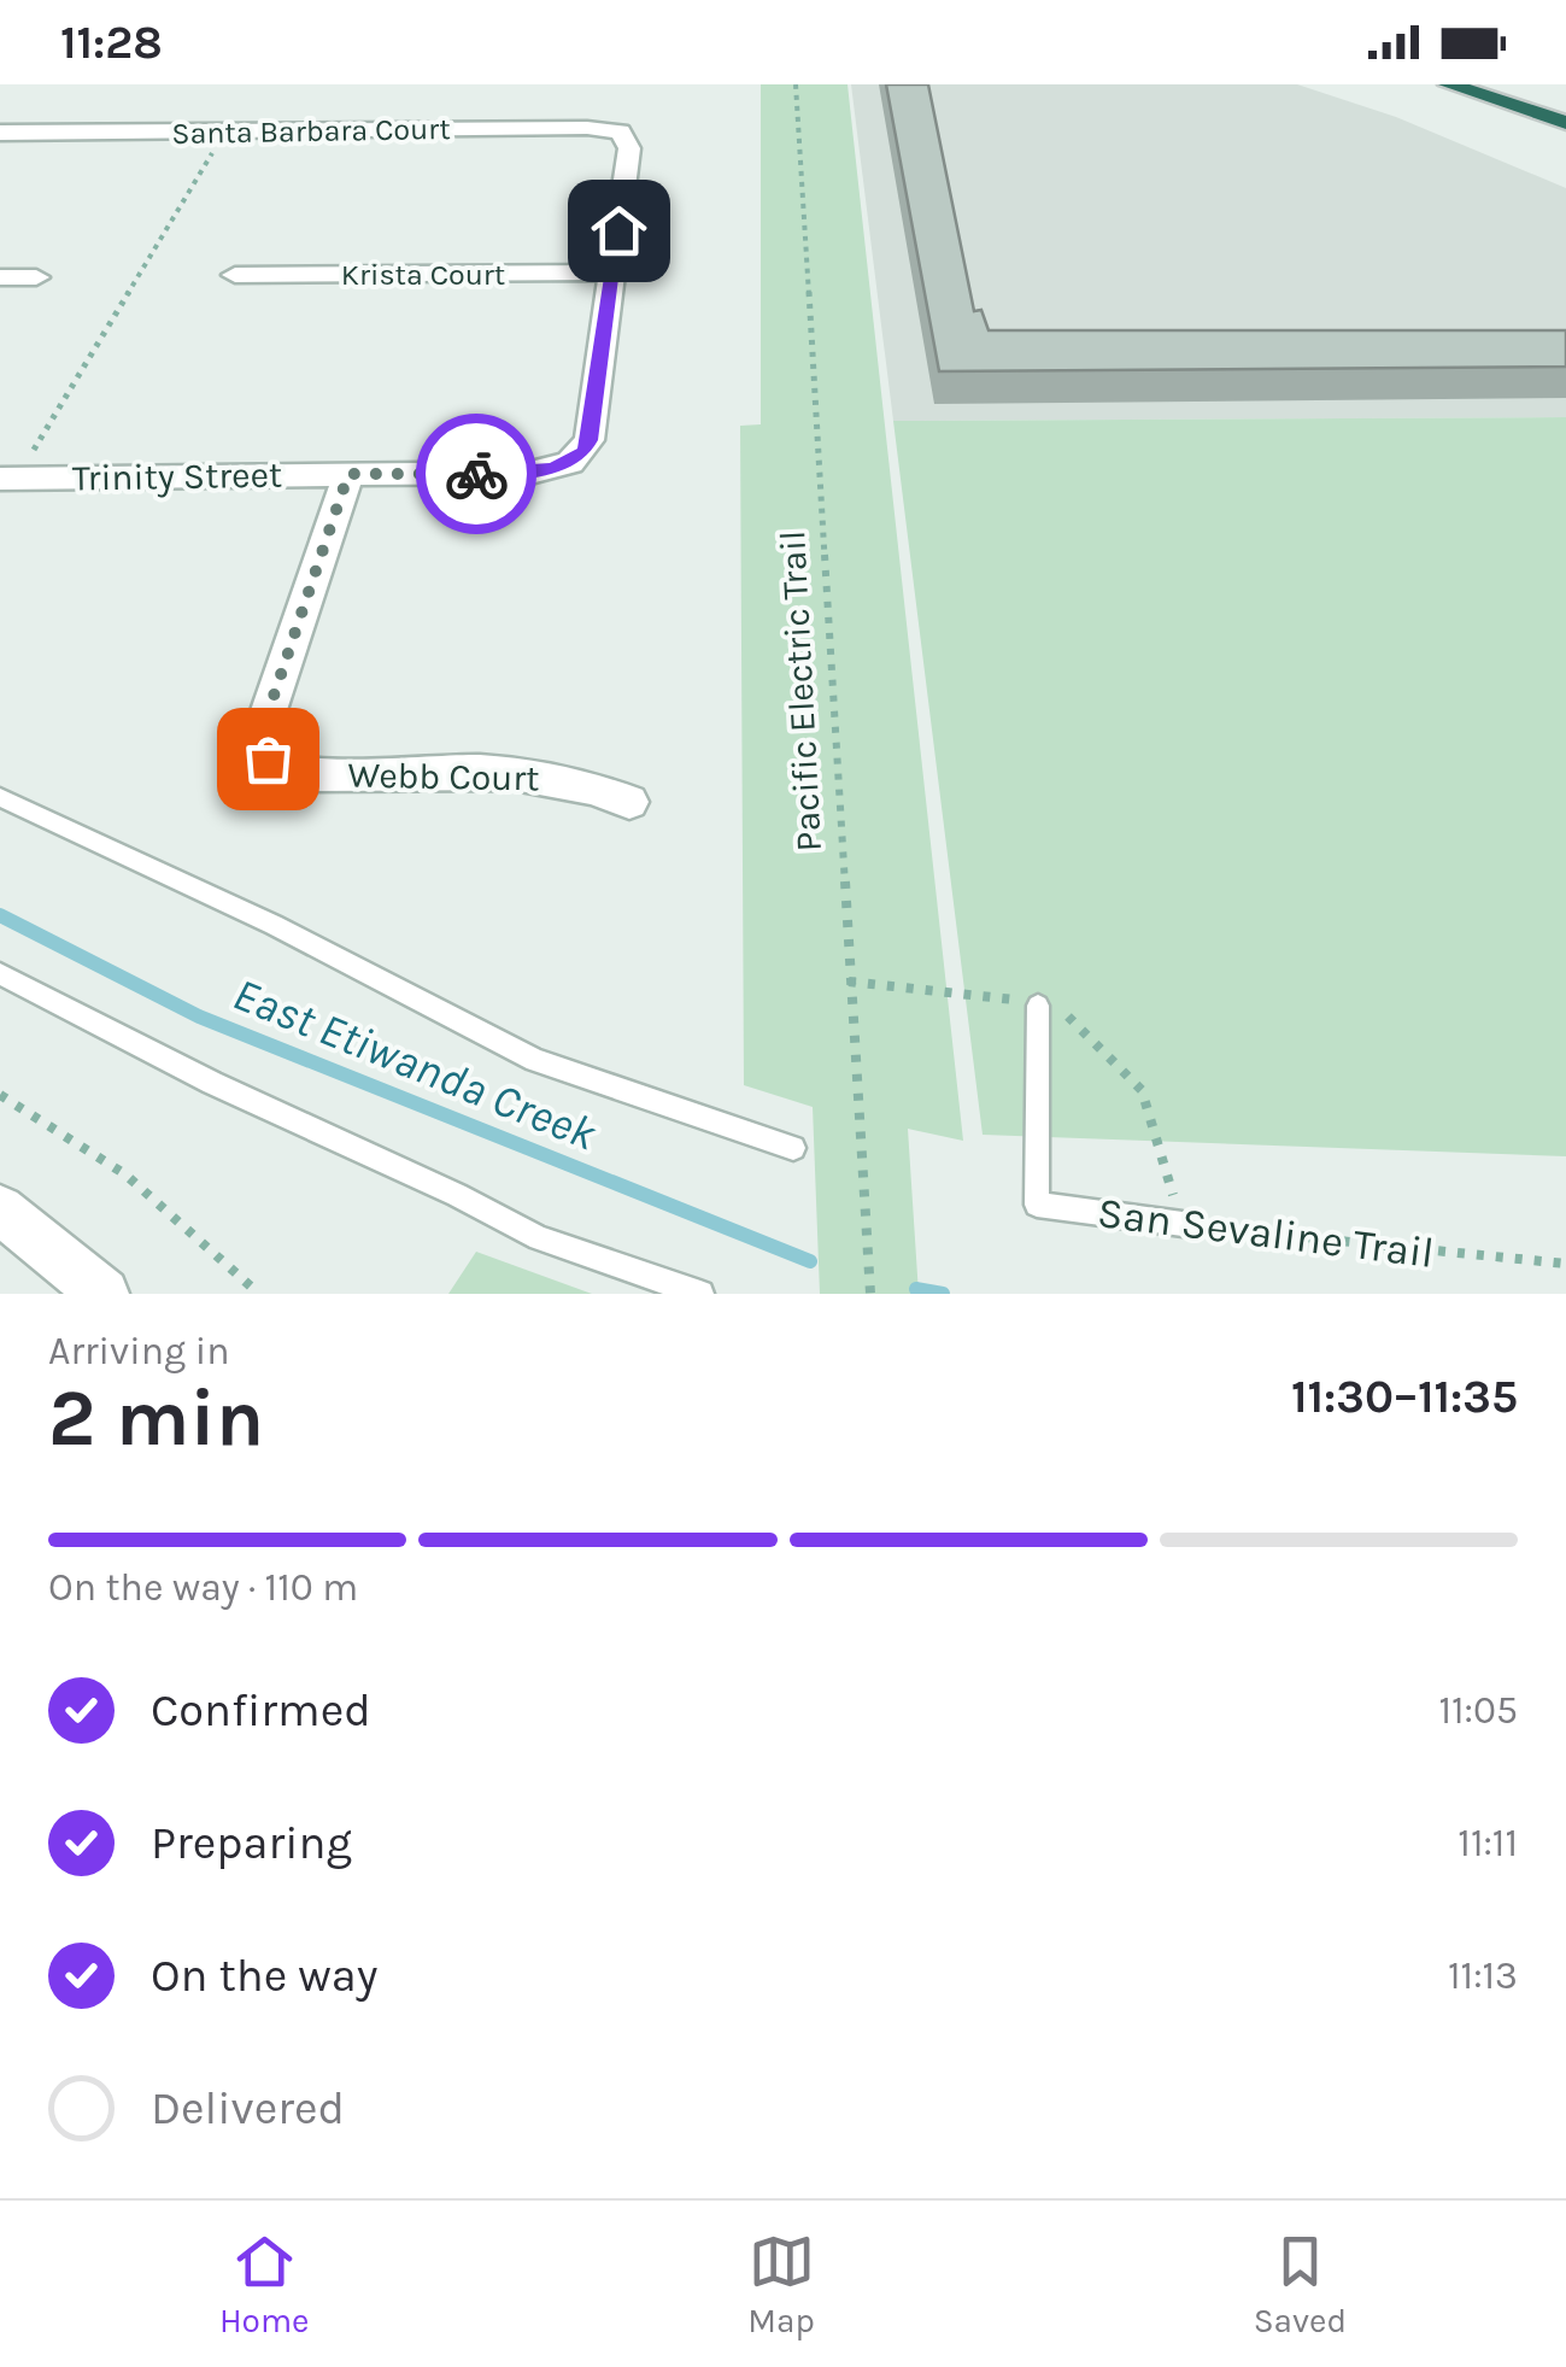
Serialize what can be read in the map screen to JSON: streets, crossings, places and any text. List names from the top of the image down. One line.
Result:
{"streets":{"street":["Santa Barbara Court","Krista Court","Trinity Street","Webb Court"],"lane":["San Sevaline Trail"],"path":["Pacific Electric Trail"]},"crossings":[["Santa Barbara Court","Krista Court"],["Santa Barbara Court","Trinity Street"],["Krista Court","Trinity Street"],["Trinity Street","Webb Court"]],"water":["East Etiwanda Creek"],"page":{"status":"11:28","heading":["2 min","Arriving in","11:30–11:35"],"bar":"On the way · 110 m","list":[["Confirmed","11:05"],["Preparing","11:11"],["On the way","11:13"],"Delivered"],"tabs":["Home","Map","Saved"]}}
